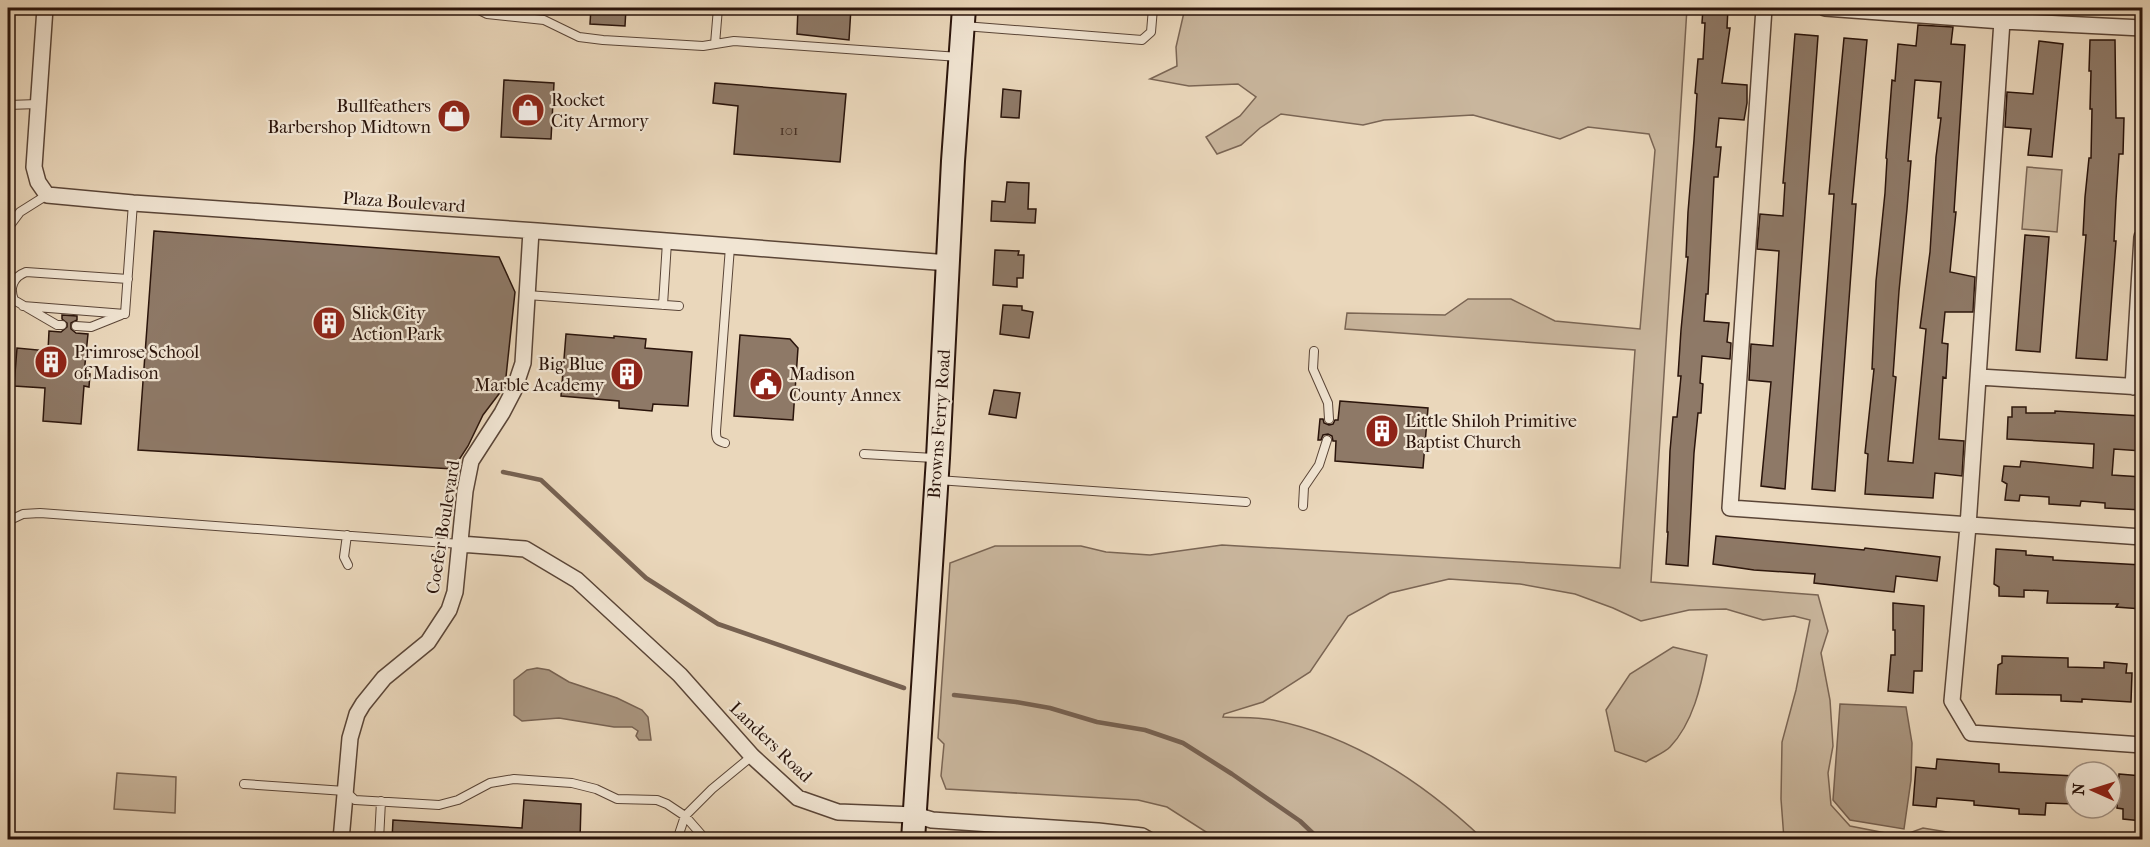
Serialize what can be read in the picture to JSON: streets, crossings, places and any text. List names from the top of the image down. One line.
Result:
{"streets":{"main road":["Browns Ferry Road"],"street":["Plaza Boulevard","Coefer Boulevard","Landers Road"]},"crossings":[["Plaza Boulevard","Browns Ferry Road"],["Plaza Boulevard","Coefer Boulevard"],["Browns Ferry Road","Landers Road"],["Coefer Boulevard","Landers Road"]],"places":{"shop":["Rocket City Armory","Bullfeathers Barbershop Midtown"],"building":["Slick City Action Park","Primrose School of Madison","Big Blue Marble Academy","Little Shiloh Primitive Baptist Church"],"public building":["Madison County Annex"]},"house_numbers":["101"],"north":"left"}
